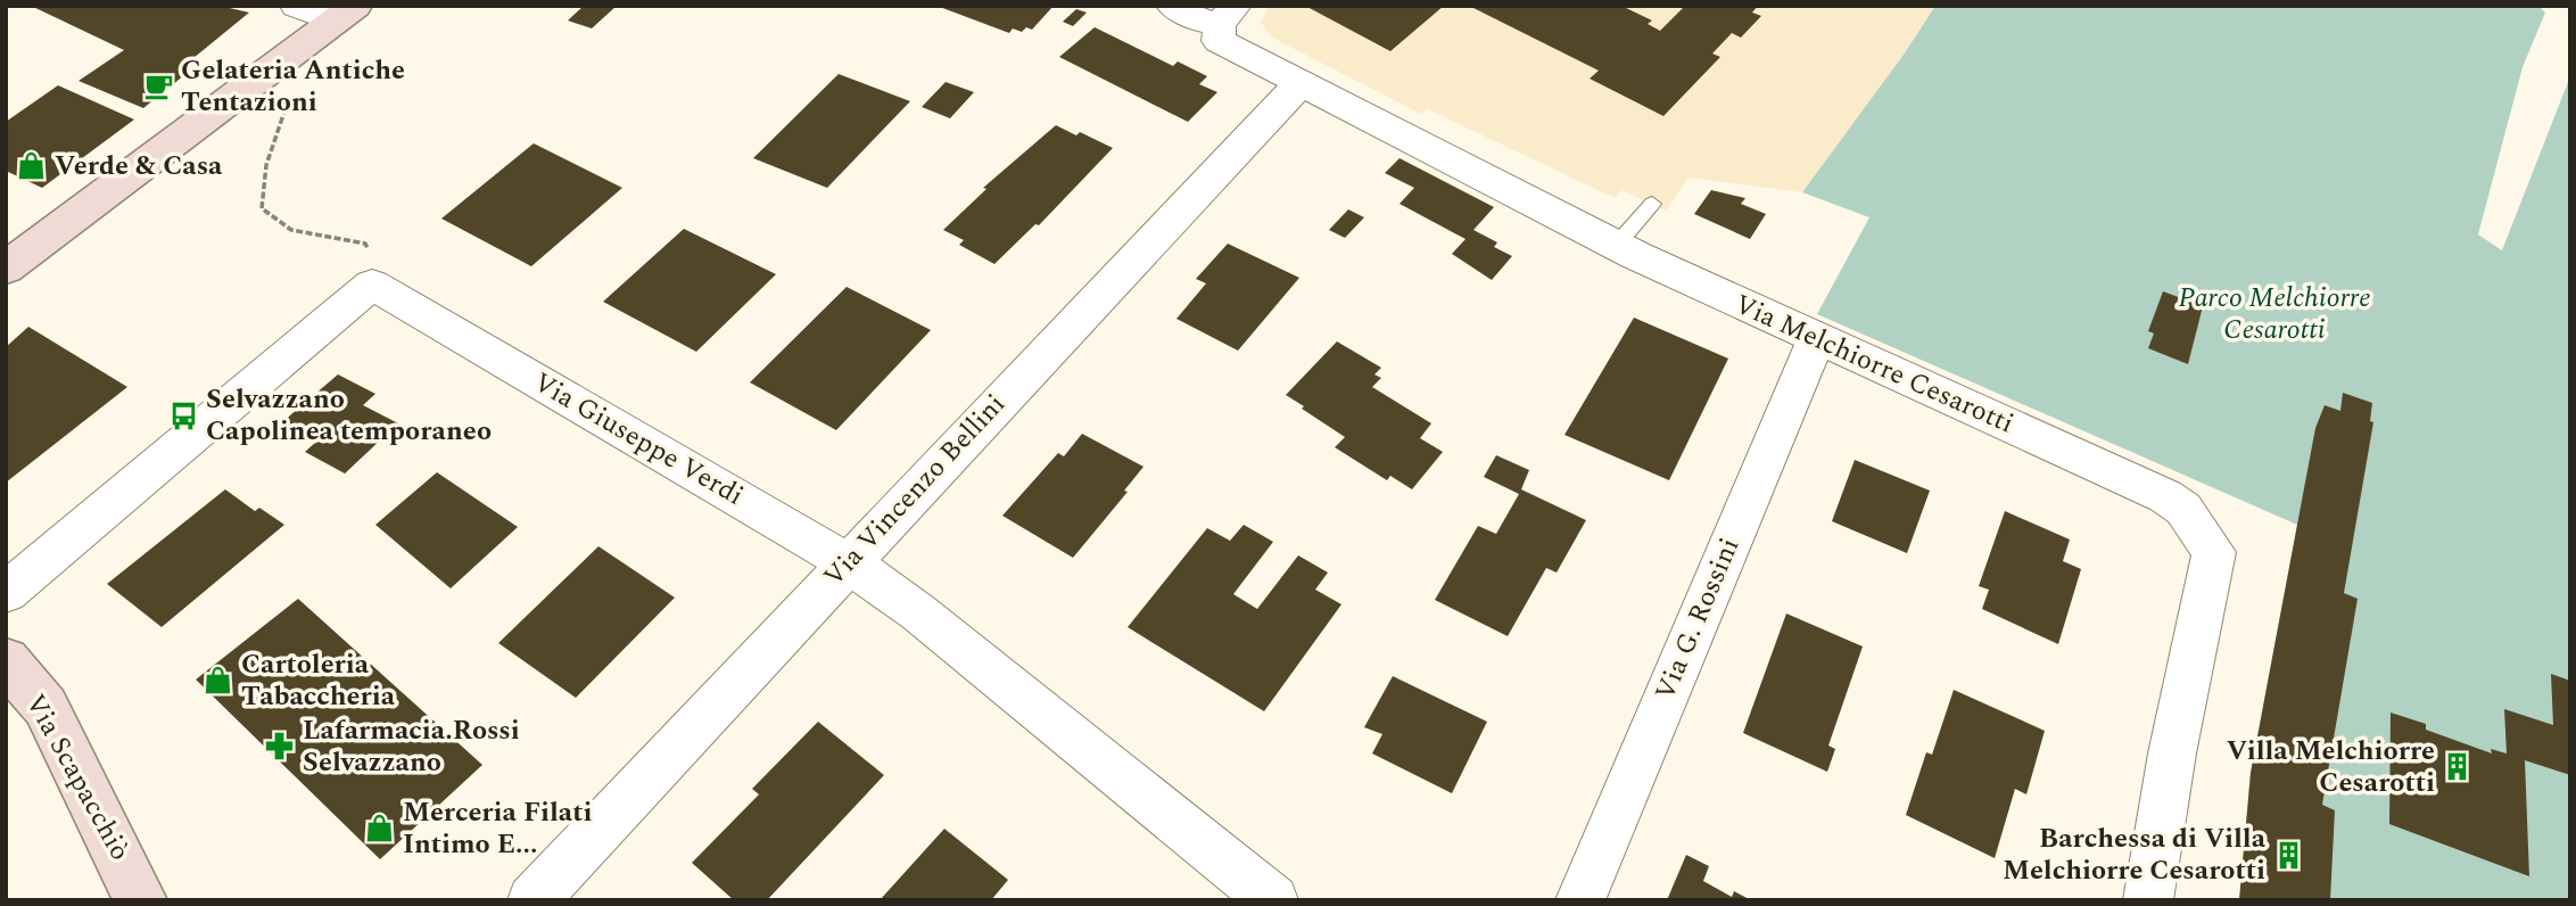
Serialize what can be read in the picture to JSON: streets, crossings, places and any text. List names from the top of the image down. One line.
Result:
{"streets":{"street":["Via Melchiorre Cesarotti","Via Giuseppe Verdi","Via Vincenzo Bellini","Via G. Rossini","Via Scapacchiò"]},"crossings":[["Via Melchiorre Cesarotti","Via Vincenzo Bellini"],["Via Melchiorre Cesarotti","Via G. Rossini"],["Via Giuseppe Verdi","Via Vincenzo Bellini"]],"parks":["Parco Melchiorre Cesarotti"],"places":{"cafe":["Gelateria Antiche Tentazioni"],"shop":["Verde & Casa","Cartoleria Tabaccheria","Merceria Filati Intimo E..."],"bus stop":["Selvazzano Capolinea temporaneo"],"pharmacy":["Lafarmacia.Rossi Selvazzano"],"building":["Villa Melchiorre Cesarotti","Barchessa di Villa Melchiorre Cesarotti"]}}
